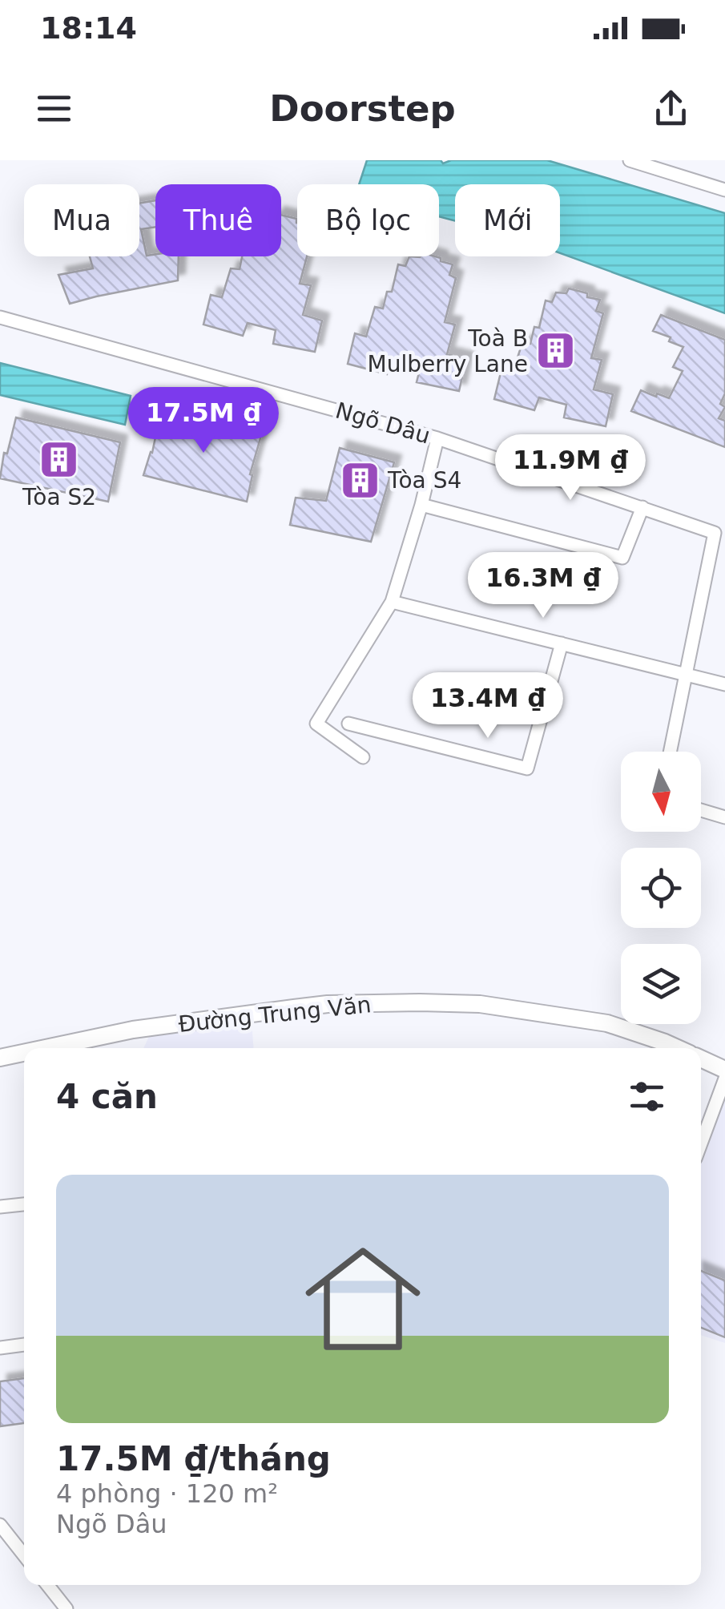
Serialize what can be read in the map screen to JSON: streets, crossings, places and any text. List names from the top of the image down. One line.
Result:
{"streets":{"street":["Ngõ Dâu","Đường Trung Văn"]},"places":{"building":["Toà B Mulberry Lane","Tòa S2","Tòa S4"]},"north":"bottom","page":{"status":"18:14","header":"Doorstep","chip":["Mua","Thuê","Bộ lọc","Mới"],"price":["17.5M ₫","11.9M ₫","16.3M ₫","13.4M ₫"],"heading":"4 căn","list":[{"name":"17.5M ₫/tháng","note":"4 phòng · 120 m² · Ngõ Dâu"}]}}
